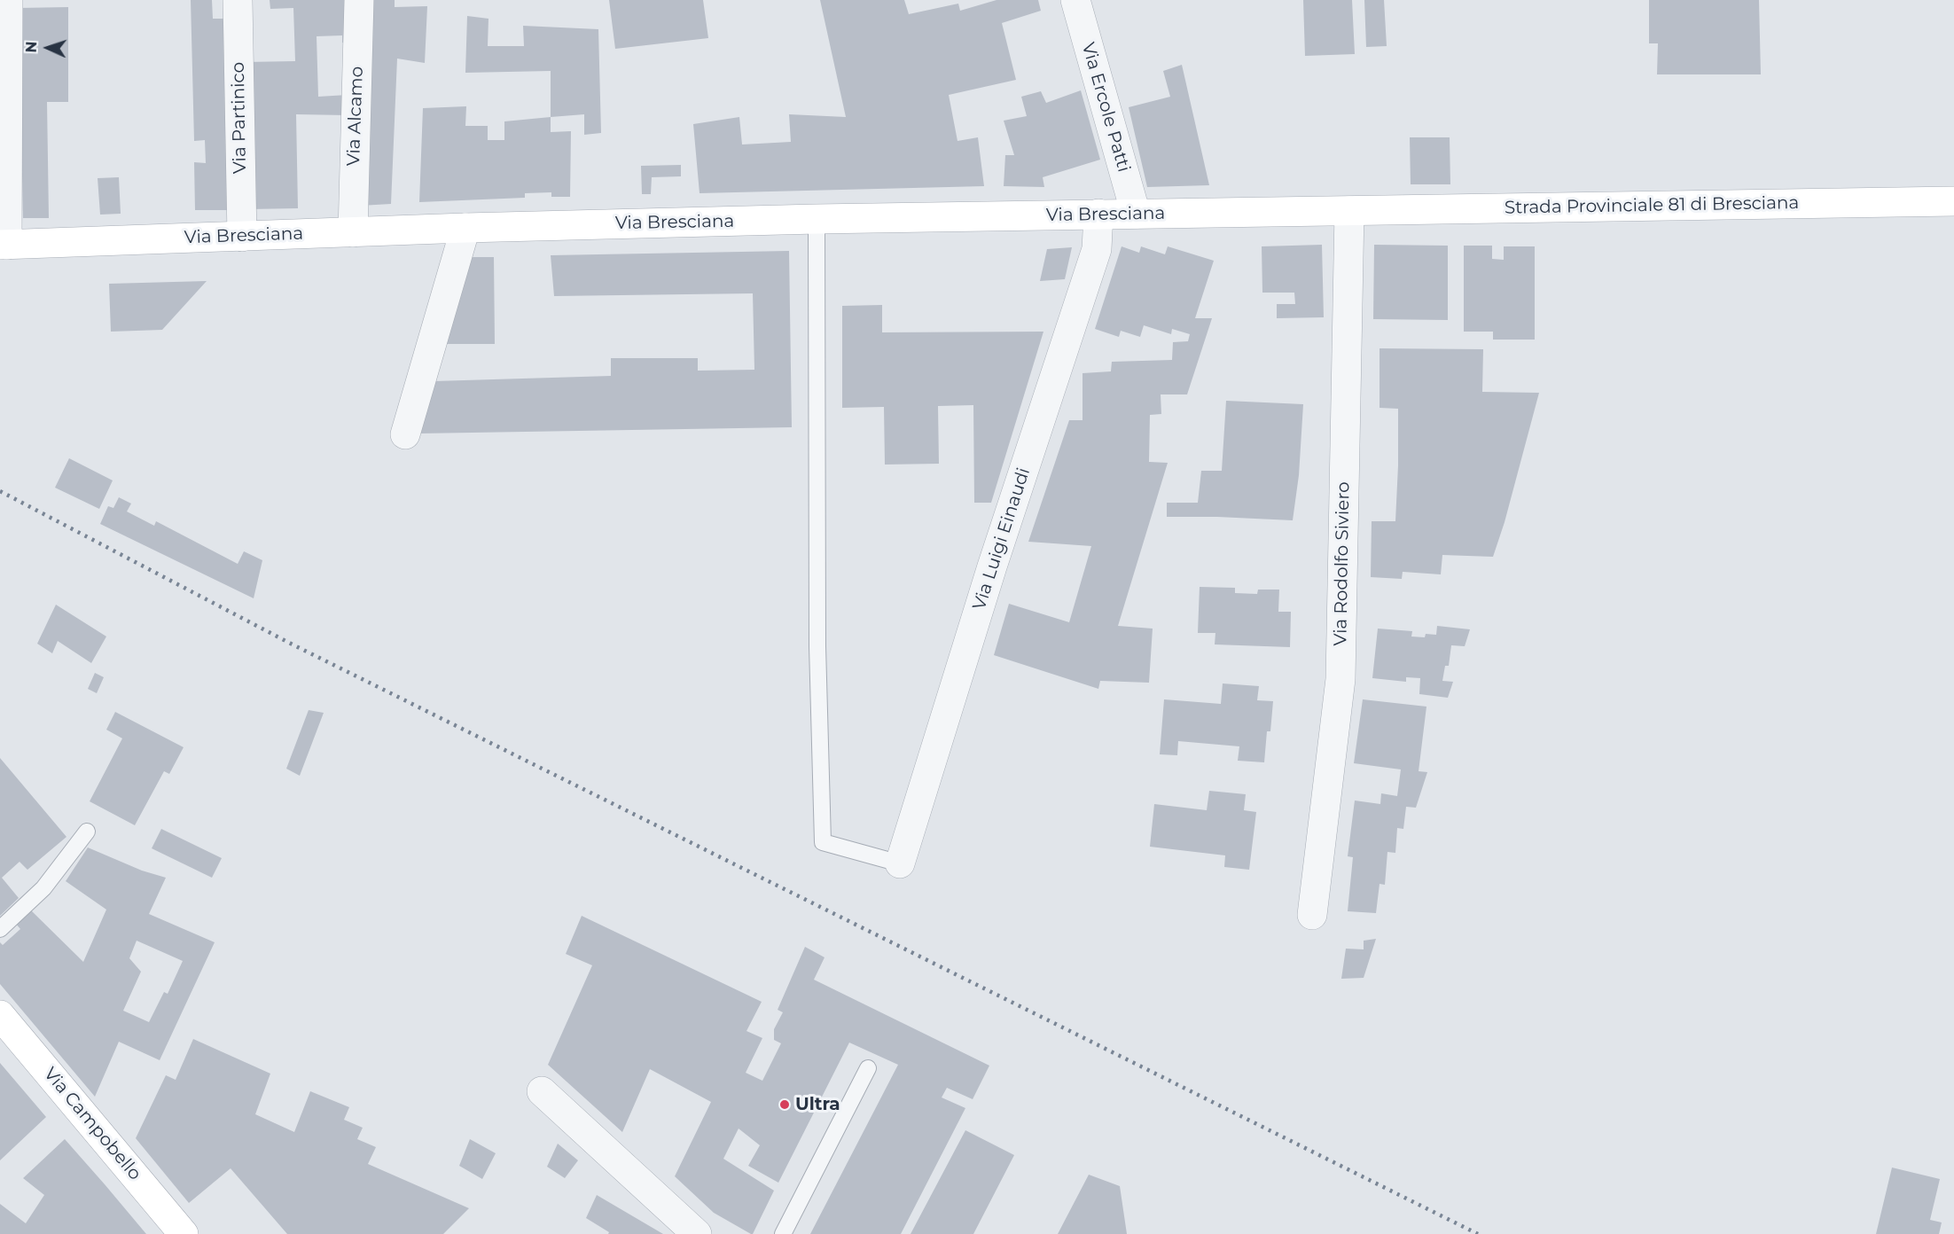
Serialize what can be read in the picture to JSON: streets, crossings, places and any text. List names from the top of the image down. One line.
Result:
{"streets":{"main road":["Strada Provinciale 81 di Bresciana","Via Bresciana","Via Campobello"],"street":["Via Ercole Patti","Via Alcamo","Via Partinico","Via Luigi Einaudi","Via Rodolfo Siviero"]},"crossings":[["Via Ercole Patti","Via Bresciana"],["Via Alcamo","Via Bresciana"],["Via Partinico","Via Bresciana"],["Strada Provinciale 81 di Bresciana","Via Bresciana"],["Strada Provinciale 81 di Bresciana","Via Rodolfo Siviero"],["Via Bresciana","Via Luigi Einaudi"],["Via Bresciana","Via Rodolfo Siviero"]],"places":["Ultra"],"north":"left"}
